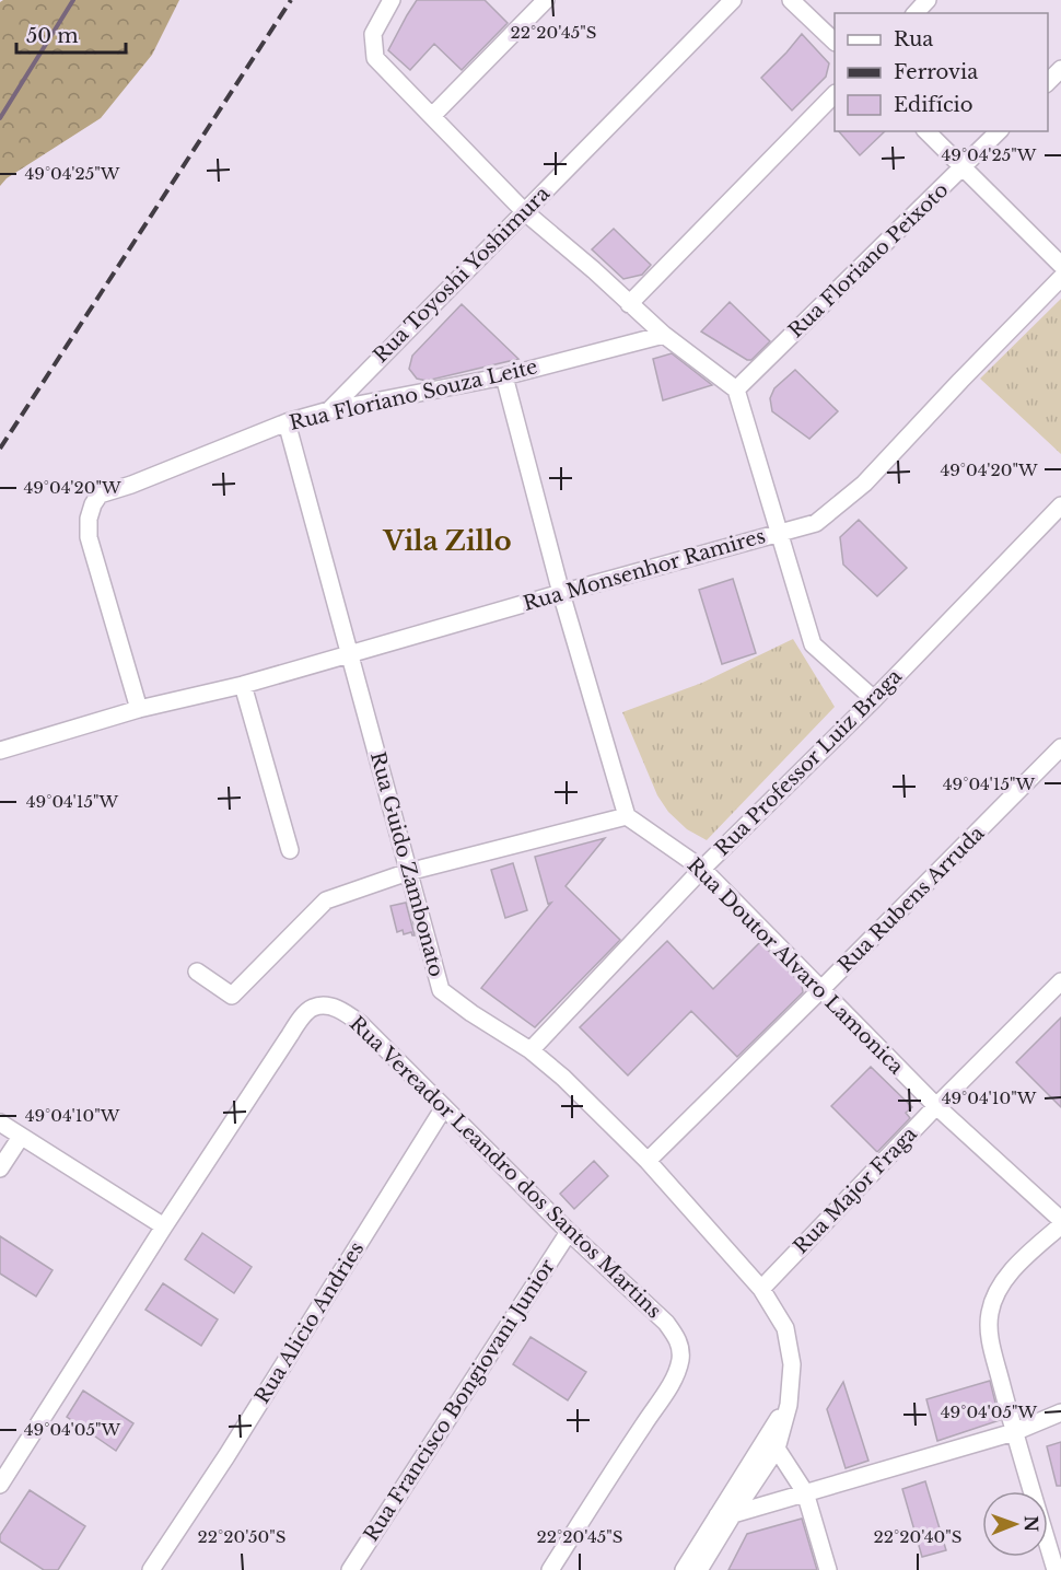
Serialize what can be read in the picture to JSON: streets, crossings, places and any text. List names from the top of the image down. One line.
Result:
{"streets":{"street":["Rua Floriano Peixoto","Rua Toyoshi Yoshimura","Rua Floriano Souza Leite","Rua Monsenhor Ramires","Rua Professor Luiz Braga","Rua Guido Zambonato","Rua Rubens Arruda","Rua Doutor Alvaro Lamonica","Rua Vereador Leandro dos Santos Martins","Rua Major Fraga","Rua Alicio Andries","Rua Francisco Bongiovani Junior"]},"crossings":[["Rua Toyoshi Yoshimura","Rua Floriano Souza Leite"],["Rua Floriano Souza Leite","Rua Monsenhor Ramires"],["Rua Floriano Souza Leite","Rua Guido Zambonato"],["Rua Monsenhor Ramires","Rua Guido Zambonato"],["Rua Professor Luiz Braga","Rua Guido Zambonato"],["Rua Professor Luiz Braga","Rua Doutor Alvaro Lamonica"],["Rua Guido Zambonato","Rua Rubens Arruda"],["Rua Guido Zambonato","Rua Major Fraga"],["Rua Rubens Arruda","Rua Doutor Alvaro Lamonica"],["Rua Doutor Alvaro Lamonica","Rua Major Fraga"],["Rua Vereador Leandro dos Santos Martins","Rua Alicio Andries"],["Rua Vereador Leandro dos Santos Martins","Rua Francisco Bongiovani Junior"]],"districts":["Vila Zillo"],"legend":["Rua","Ferrovia","Edifício"],"scale_bar":"50 m","north":"right","coordinates":["22°20'45\"S","49°04'25\"W","49°04'20\"W","49°04'15\"W","49°04'10\"W","49°04'05\"W","22°20'50\"S","22°20'40\"S"]}
